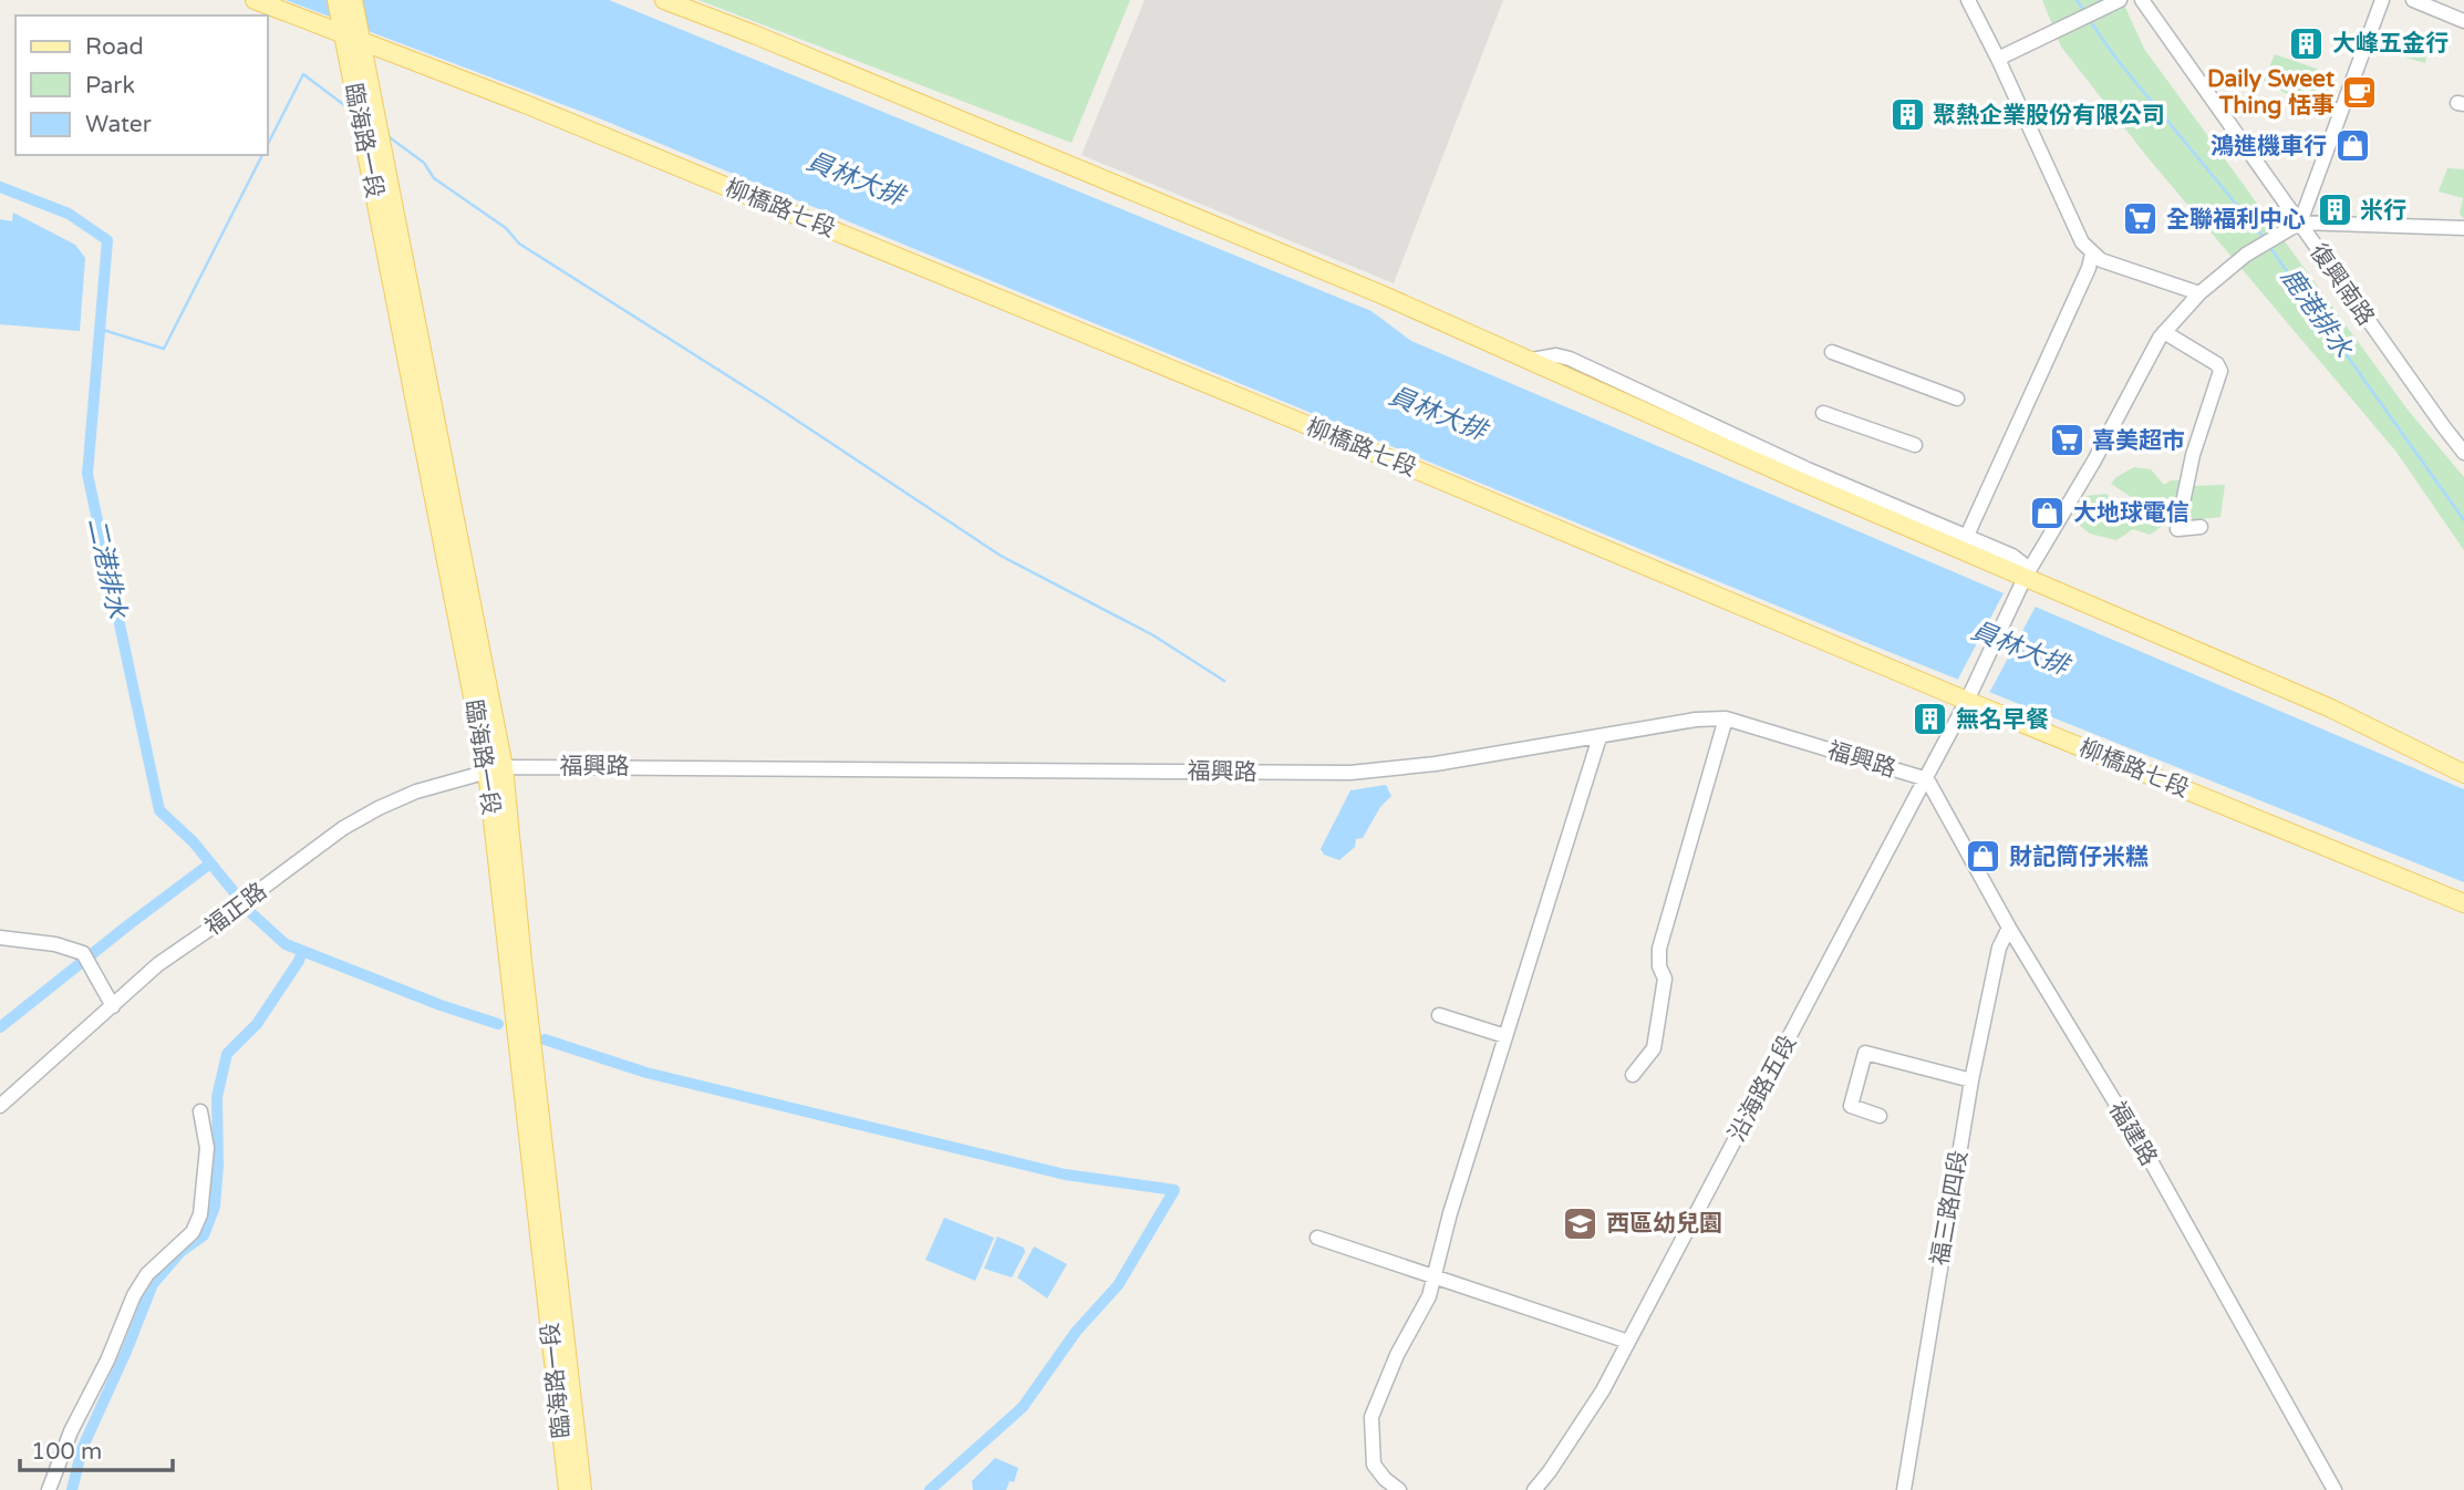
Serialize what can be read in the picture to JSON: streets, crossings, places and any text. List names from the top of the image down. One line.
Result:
{"streets":{"main road":["臨海路一段","柳橋路七段"],"street":["復興南路","福興路","福正路","沿海路五段","福建路","福三路四段"]},"crossings":[["臨海路一段","柳橋路七段"],["臨海路一段","福興路"],["臨海路一段","福正路"],["柳橋路七段","沿海路五段"],["福興路","福正路"],["福興路","沿海路五段"],["福興路","福建路"],["沿海路五段","福建路"],["福建路","福三路四段"]],"water":["員林大排","鹿港排水","二港排水"],"places":{"building":["大峰五金行","聚熱企業股份有限公司","米行","無名早餐"],"cafe":["Daily Sweet Thing 恬事"],"shop":["鴻進機車行","大地球電信","財記筒仔米糕"],"supermarket":["全聯福利中心","喜美超市"],"school or university":["西區幼兒園"]},"legend":["Road","Park","Water"],"scale_bar":"100 m"}
